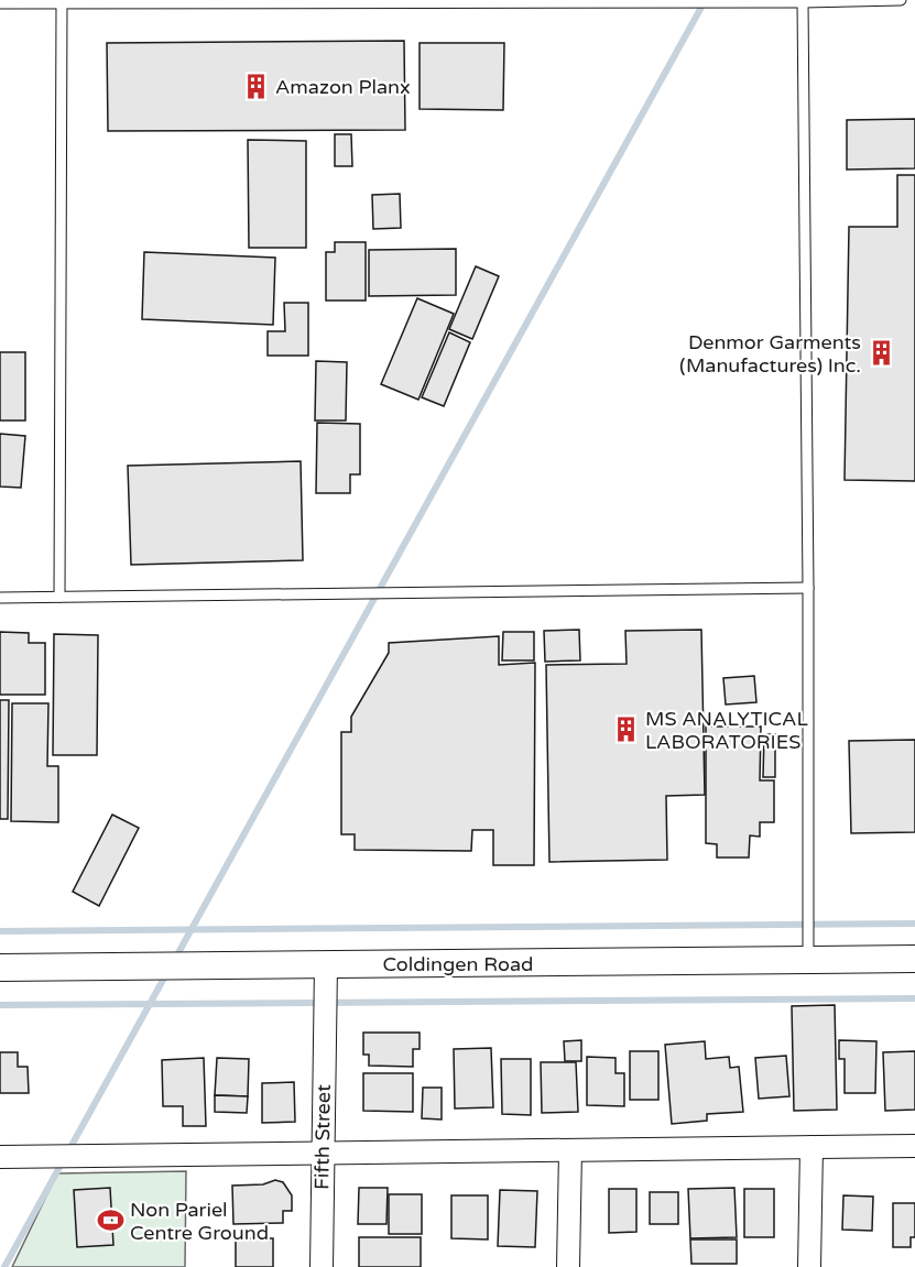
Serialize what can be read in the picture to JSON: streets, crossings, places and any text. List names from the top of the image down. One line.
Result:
{"streets":{"street":["Coldingen Road","Fifth Street"]},"crossings":[["Coldingen Road","Fifth Street"]],"places":{"building":["Amazon Planx","Denmor Garments (Manufactures) Inc.","MS ANALYTICAL LABORATORIES"],"sports":["Non Pariel Centre Ground"]}}
